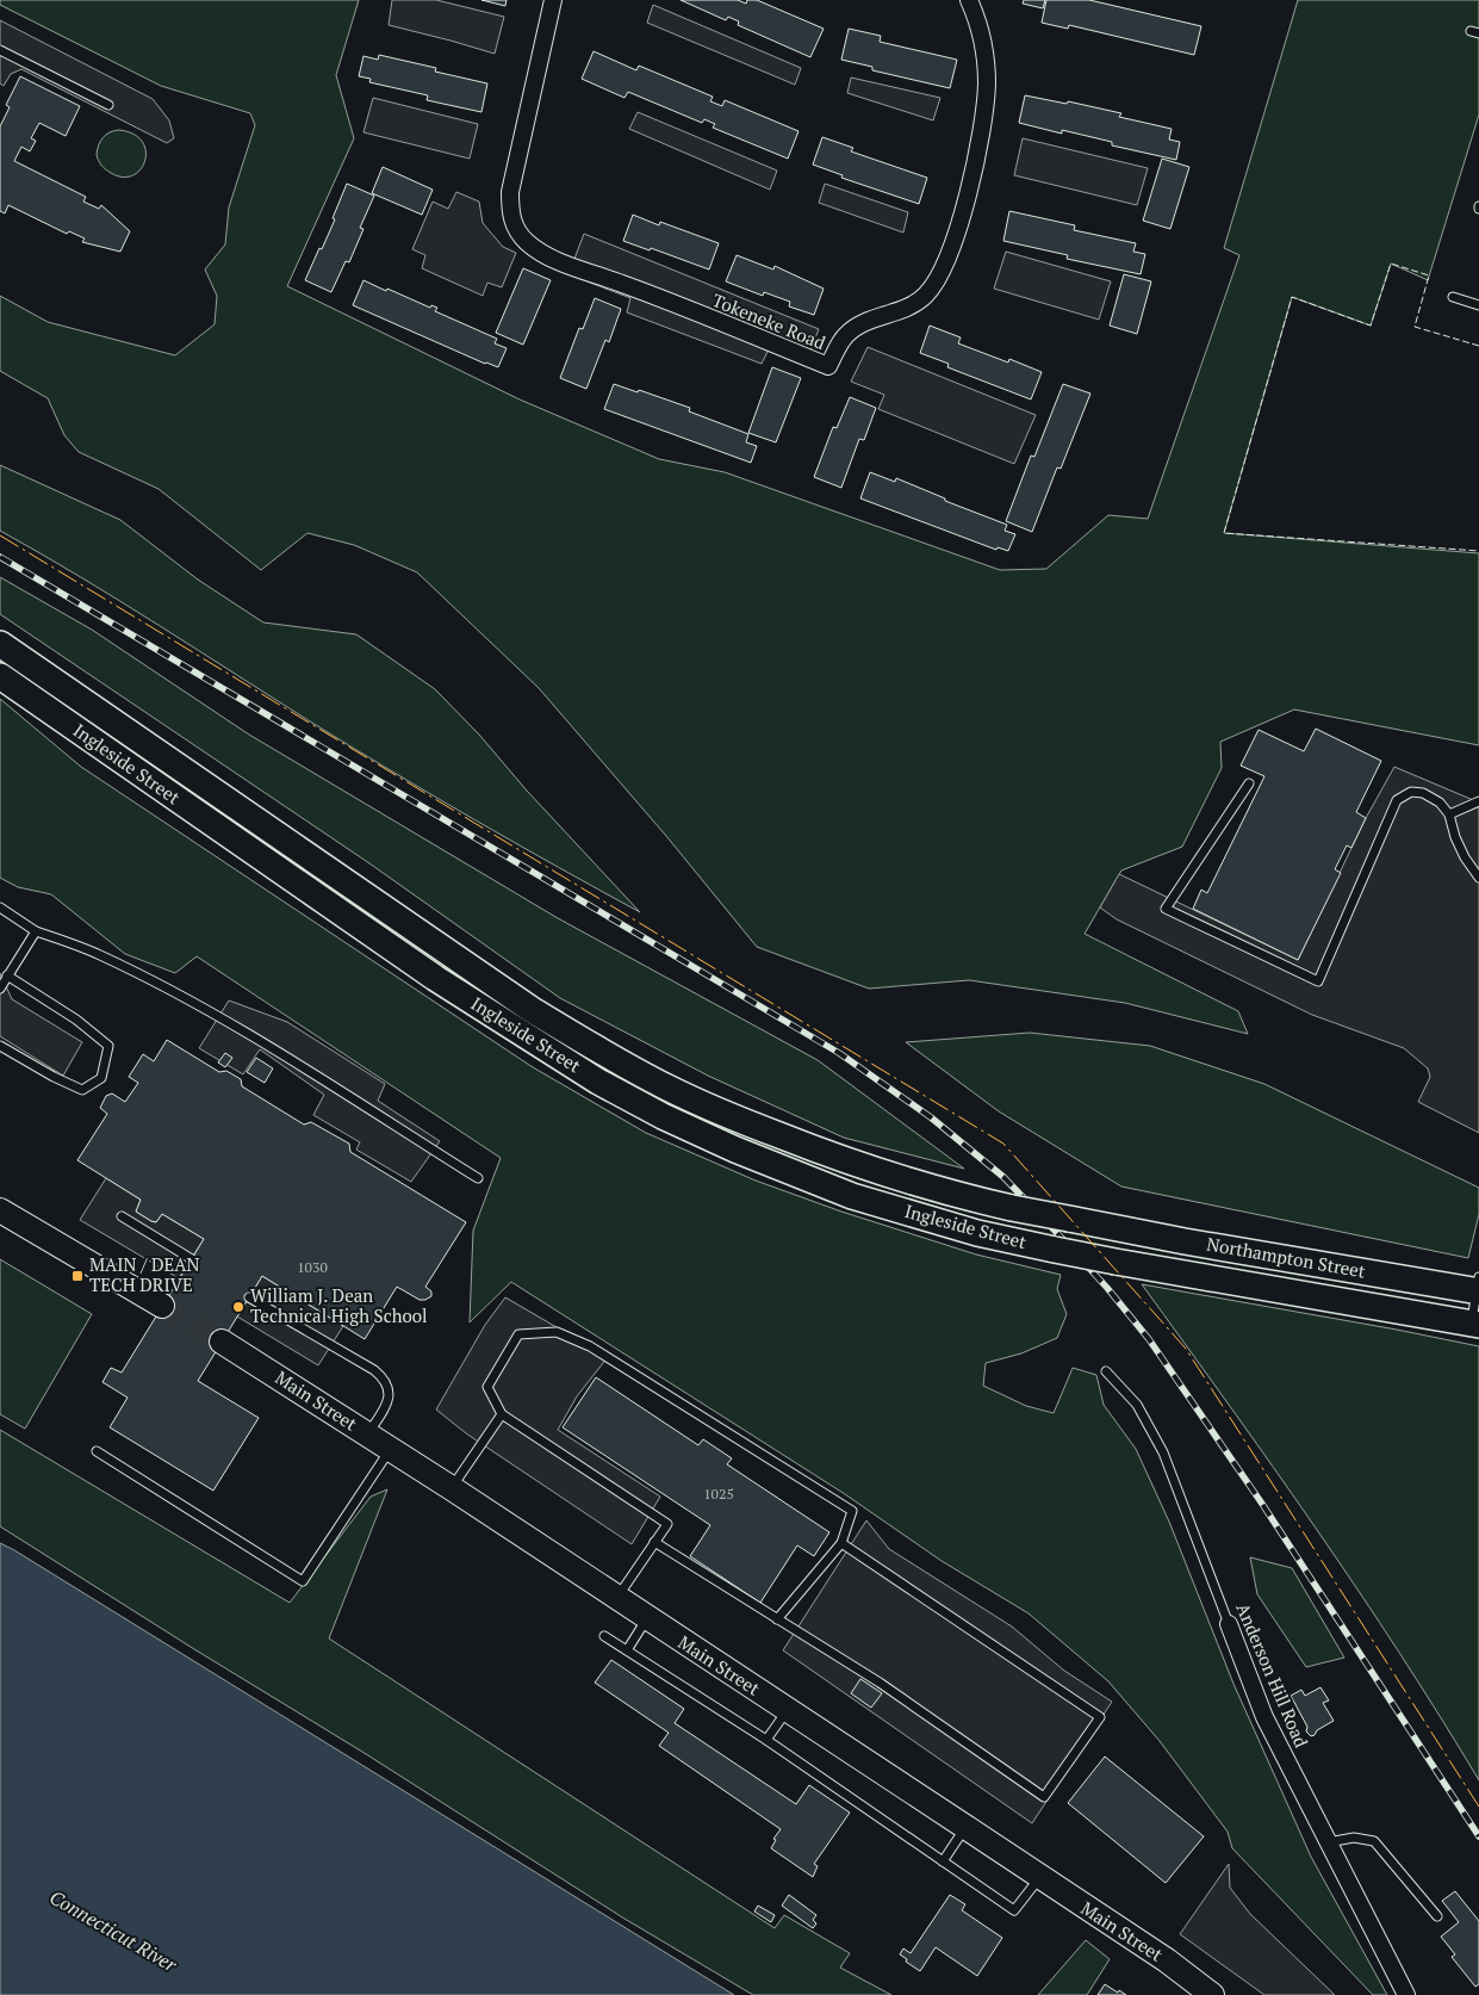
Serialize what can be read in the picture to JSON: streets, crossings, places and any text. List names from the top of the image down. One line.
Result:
{"streets":{"main road":["Ingleside Street","Northampton Street","Main Street"],"street":["Tokeneke Road","Anderson Hill Road"]},"crossings":[["Ingleside Street","Northampton Street"]],"water":["Connecticut River"],"places":{"transit":["MAIN / DEAN TECH DRIVE"],"other":["William J. Dean Technical High School"]},"house_numbers":["1030","1025"]}
